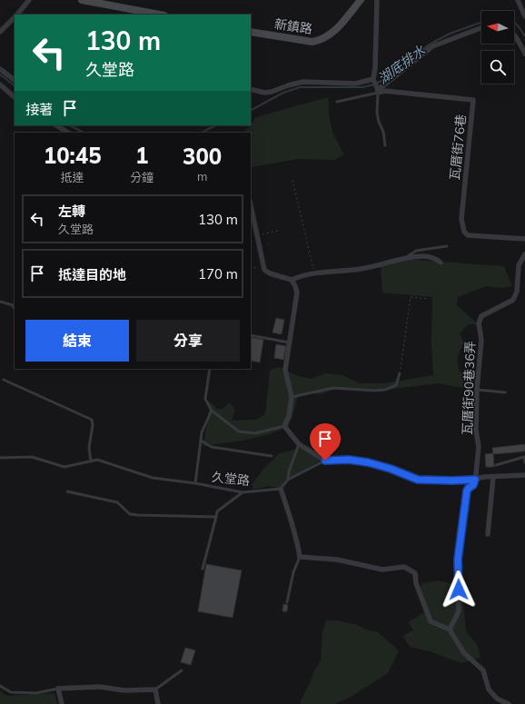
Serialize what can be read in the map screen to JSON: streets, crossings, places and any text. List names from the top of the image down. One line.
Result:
{"streets":{"street":["新鎮路","瓦厝街76巷","瓦厝街90巷36弄"],"lane":["久堂路"]},"water":["湖底排水"],"north":"left","page":{"turn":["130 m","久堂路"],"then":"接著","eta":["10:45","抵達","1","分鐘","300","m"],"list":[{"name":"左轉","note":"久堂路","value":"130 m"},{"name":"抵達目的地","value":"170 m"}],"buttons":["結束","分享"]}}
